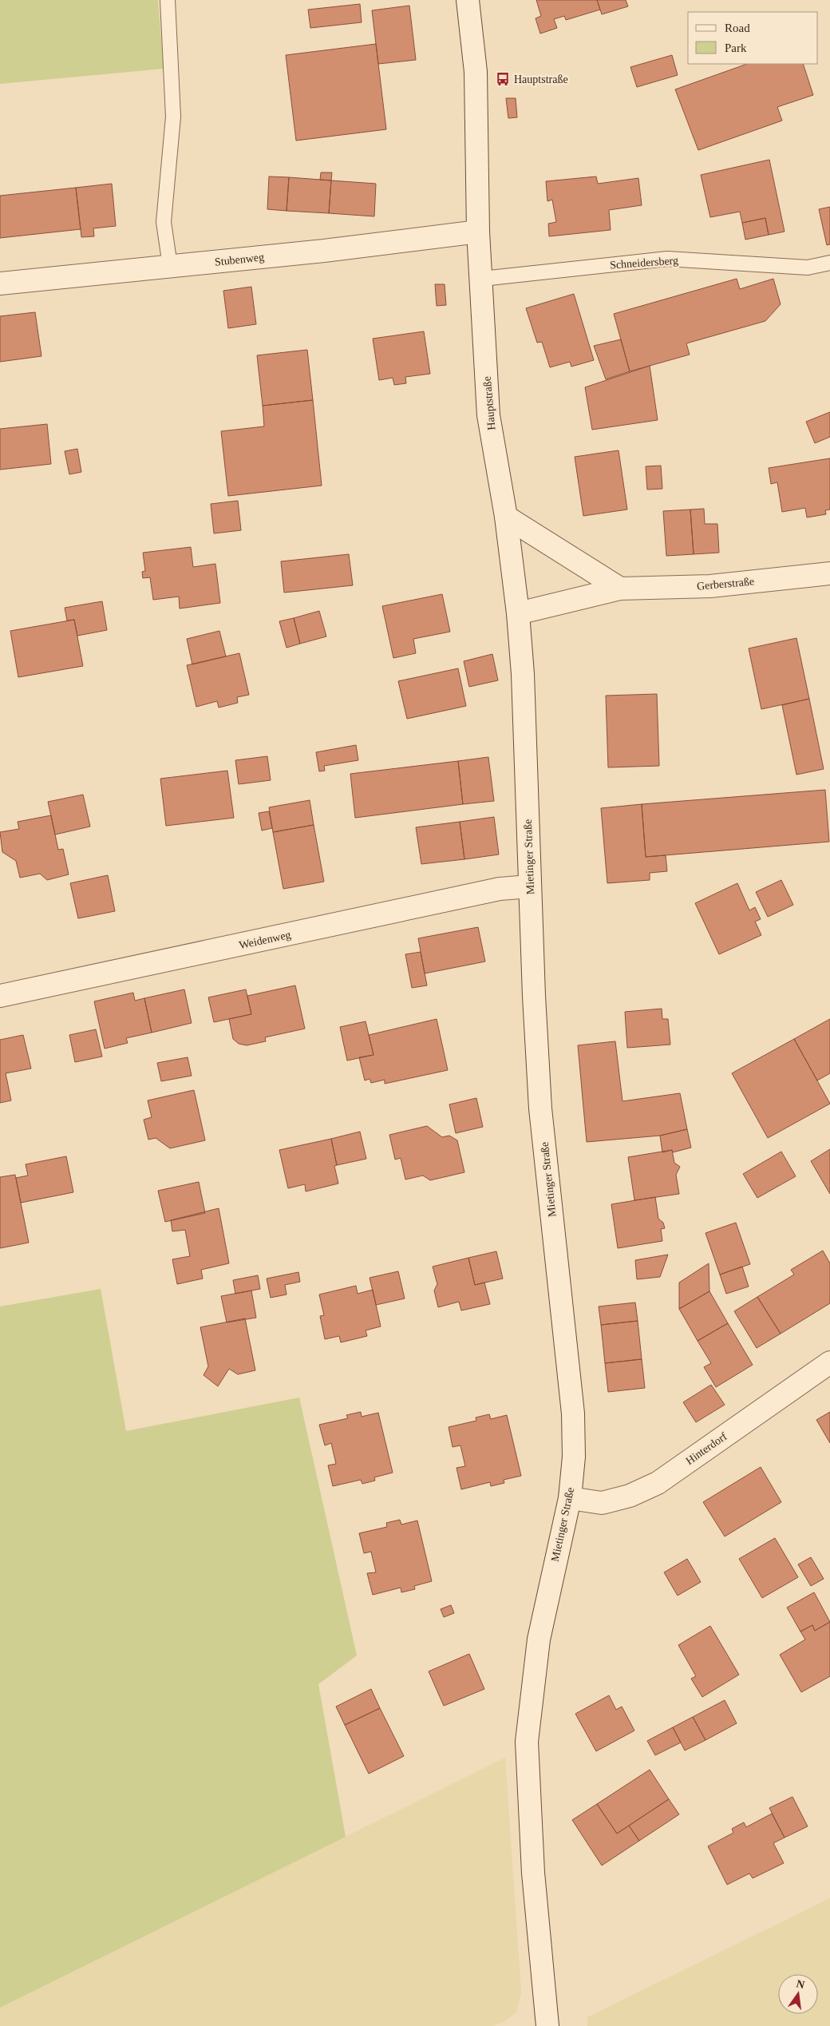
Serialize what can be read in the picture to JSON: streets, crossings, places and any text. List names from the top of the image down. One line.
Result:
{"streets":{"main road":["Stubenweg","Hauptstraße","Gerberstraße","Mietinger Straße","Weidenweg","Hinterdorf"],"lane":["Schneidersberg"]},"crossings":[["Stubenweg","Hauptstraße"],["Schneidersberg","Hauptstraße"],["Hauptstraße","Gerberstraße"],["Hauptstraße","Mietinger Straße"],["Gerberstraße","Mietinger Straße"],["Mietinger Straße","Weidenweg"],["Mietinger Straße","Hinterdorf"]],"places":{"bus stop":["Hauptstraße"]},"legend":["Road","Park"],"north":"top"}
